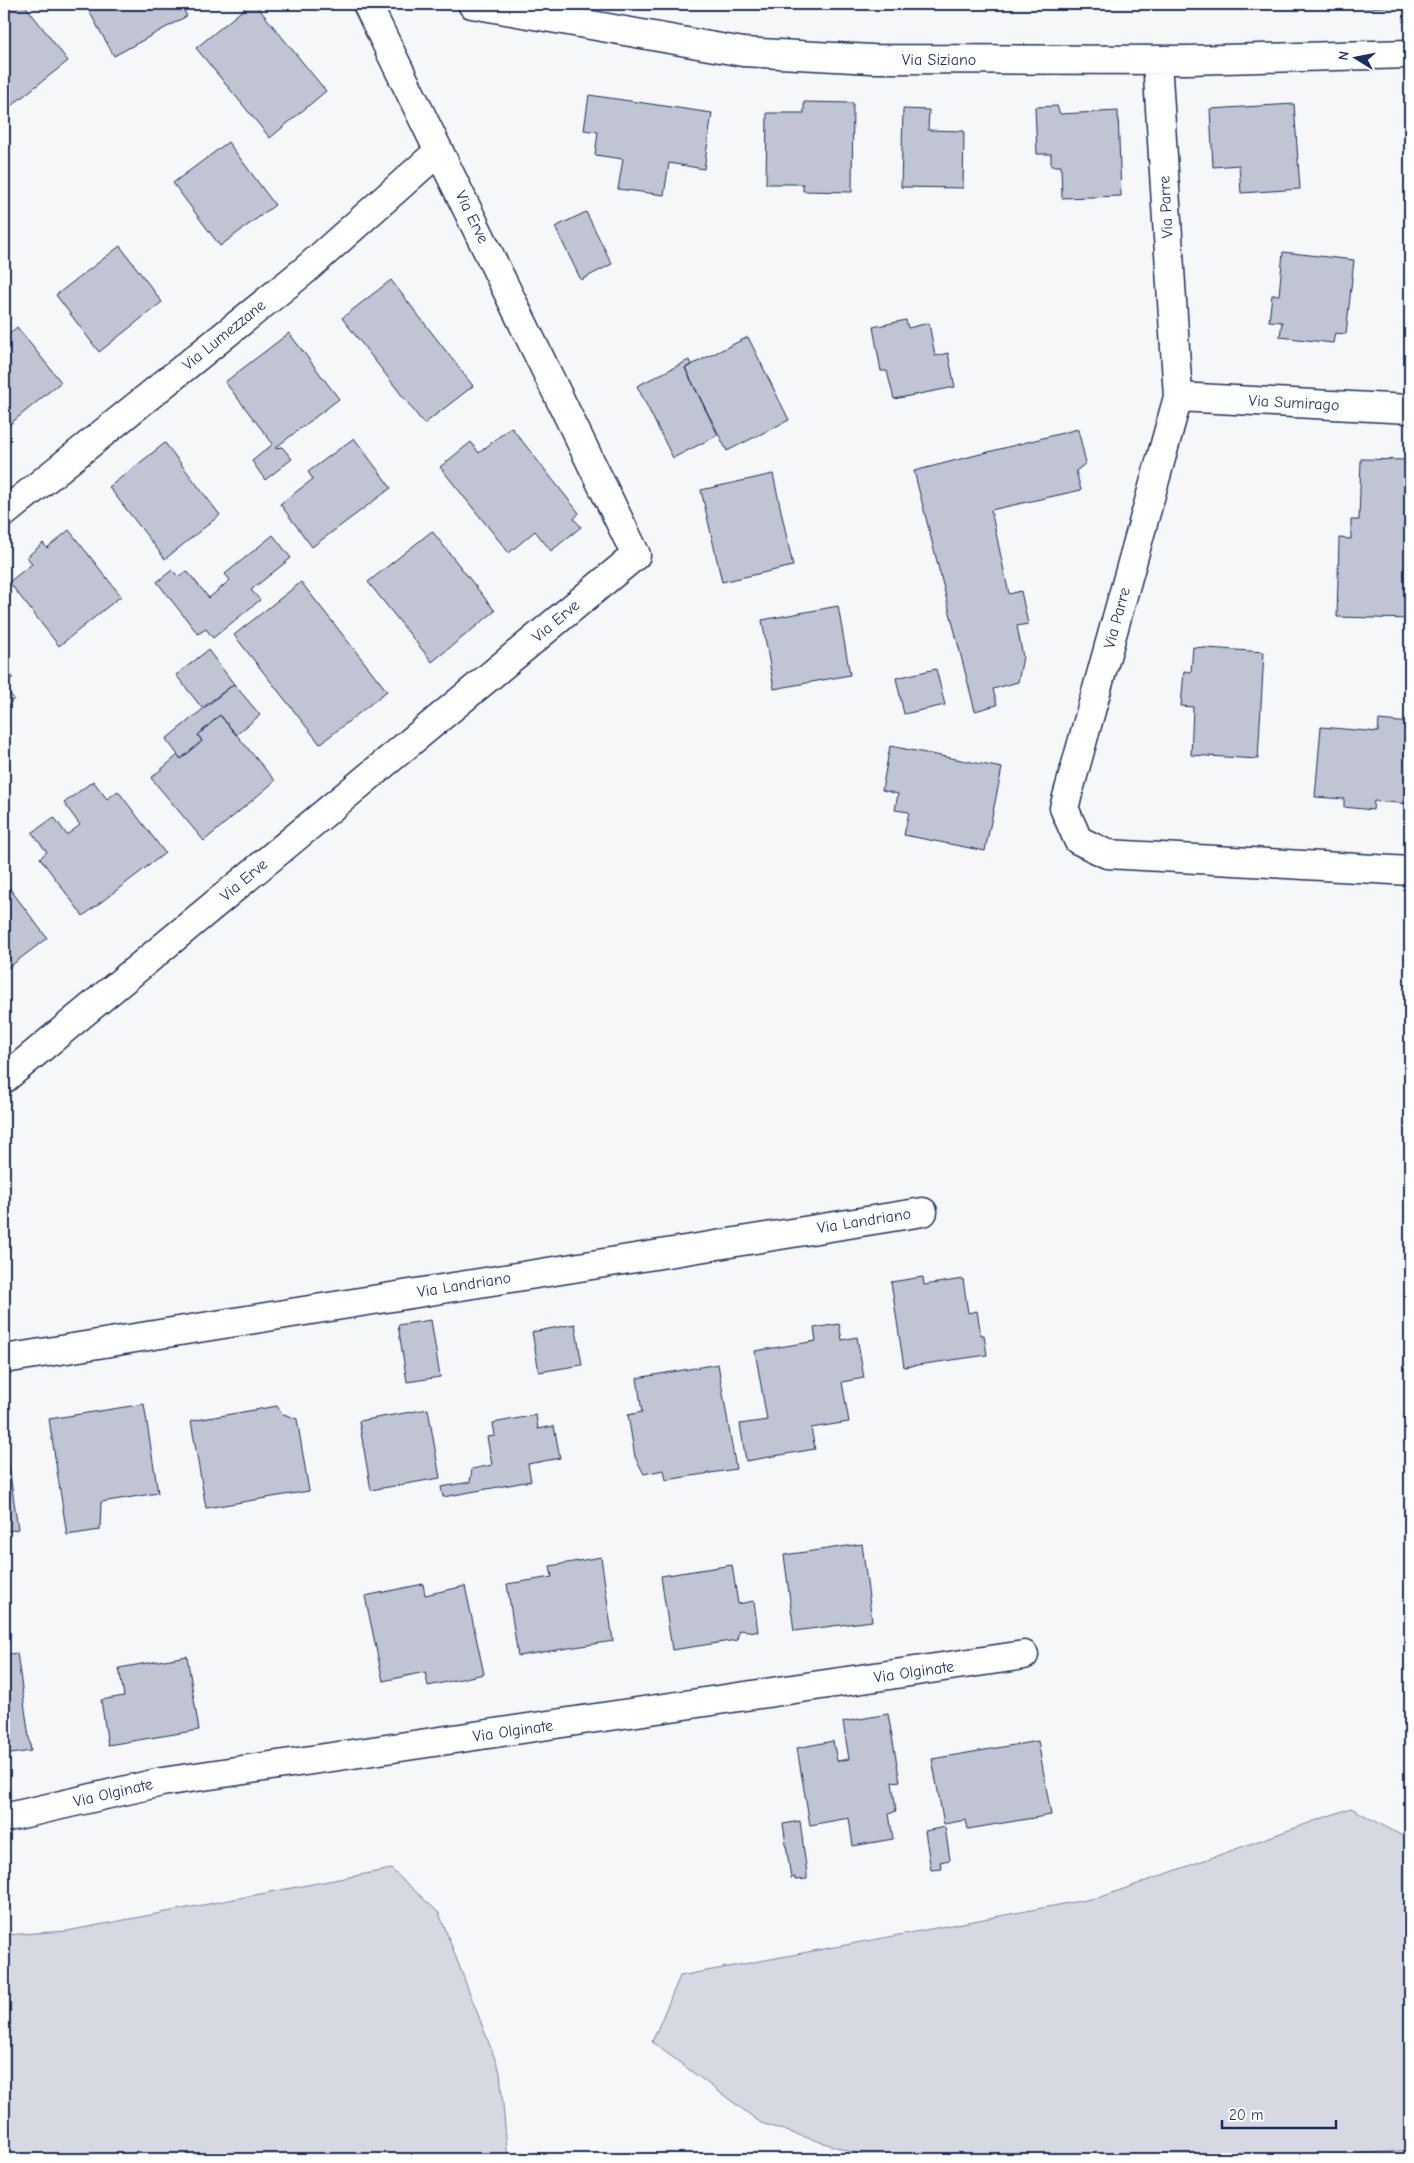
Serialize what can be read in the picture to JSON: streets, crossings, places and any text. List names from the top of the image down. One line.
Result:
{"streets":{"street":["Via Siziano","Via Parre","Via Erve","Via Lumezzane","Via Sumirago","Via Landriano","Via Olginate"]},"crossings":[["Via Siziano","Via Parre"],["Via Parre","Via Sumirago"],["Via Erve","Via Lumezzane"]],"scale_bar":"20 m","north":"left"}
